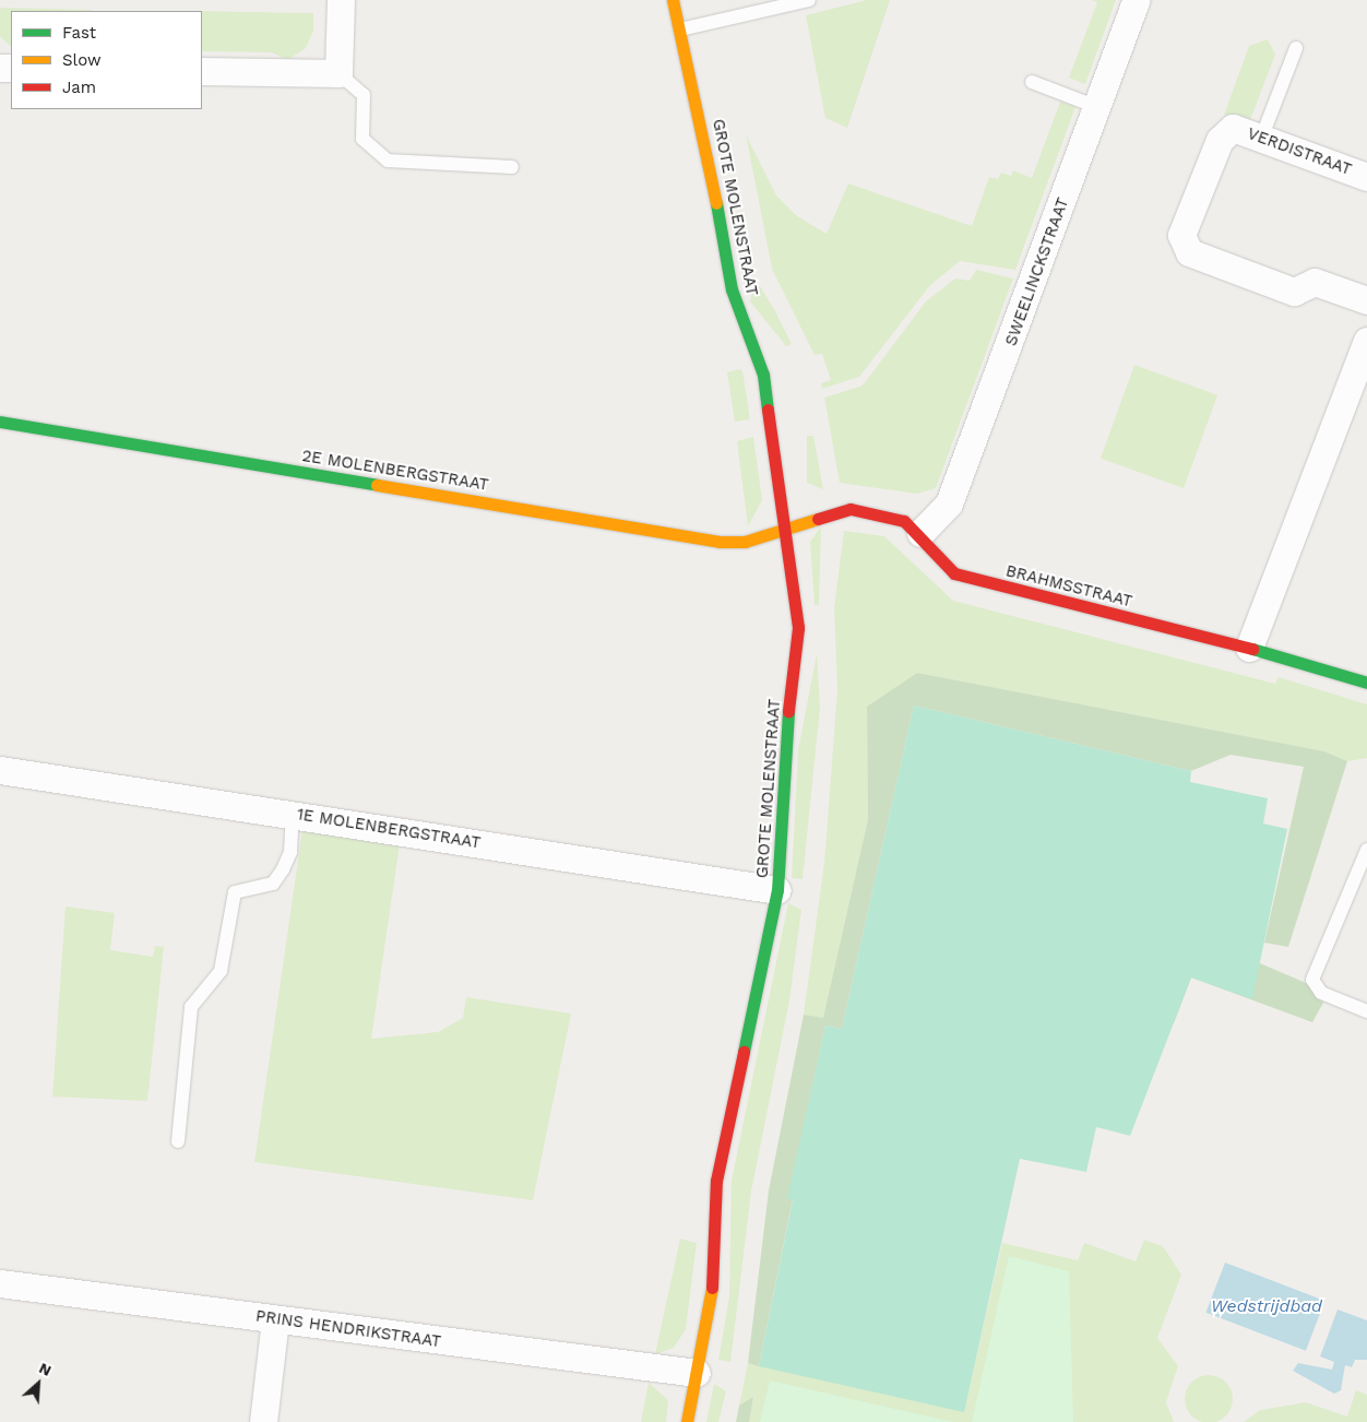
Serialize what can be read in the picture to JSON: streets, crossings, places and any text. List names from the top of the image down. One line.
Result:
{"streets":{"street":["VERDISTRAAT","GROTE MOLENSTRAAT","SWEELINCKSTRAAT","2E MOLENBERGSTRAAT","BRAHMSSTRAAT","1E MOLENBERGSTRAAT","PRINS HENDRIKSTRAAT"]},"crossings":[["GROTE MOLENSTRAAT","2E MOLENBERGSTRAAT"],["GROTE MOLENSTRAAT","BRAHMSSTRAAT"],["GROTE MOLENSTRAAT","1E MOLENBERGSTRAAT"],["GROTE MOLENSTRAAT","PRINS HENDRIKSTRAAT"],["SWEELINCKSTRAAT","BRAHMSSTRAAT"],["2E MOLENBERGSTRAAT","BRAHMSSTRAAT"]],"water":["Wedstrijdbad"],"legend":["Fast","Slow","Jam"],"north":"top right"}
